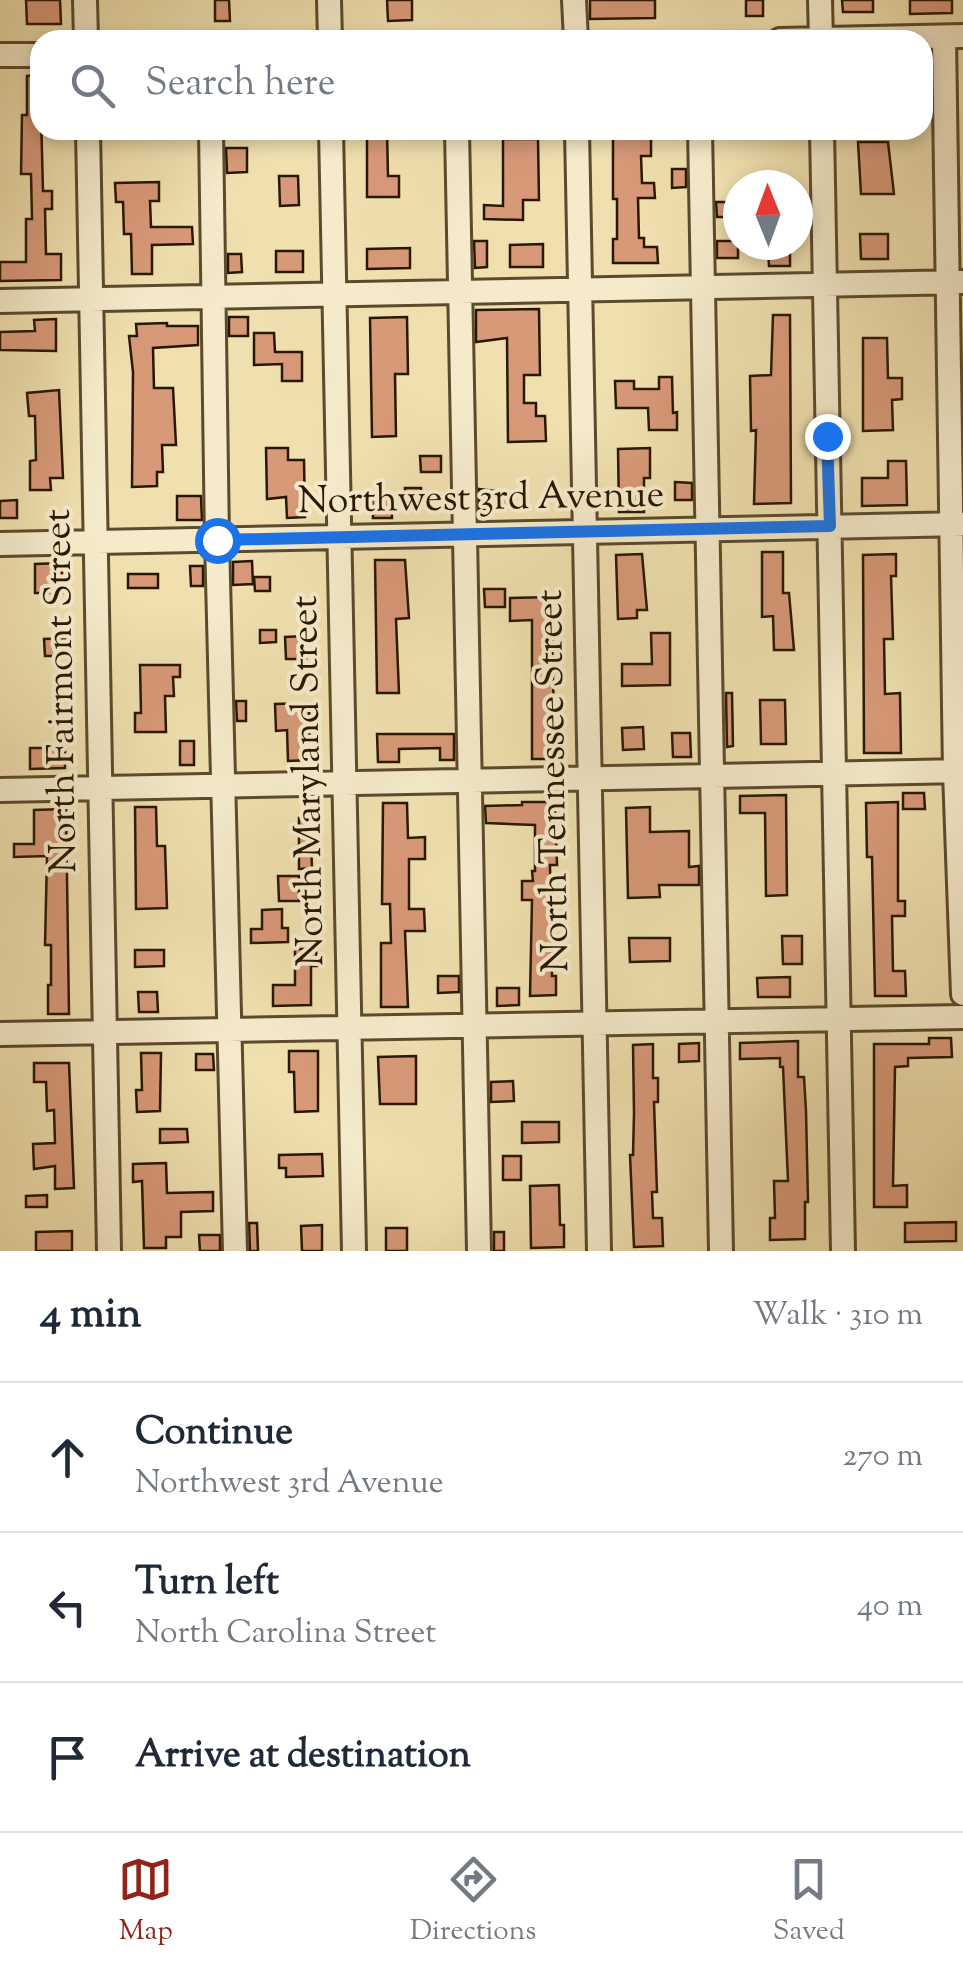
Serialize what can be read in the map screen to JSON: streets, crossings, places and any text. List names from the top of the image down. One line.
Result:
{"streets":{"street":["Northwest 3rd Avenue","North Fairmont Street","North Maryland Street","North Tennessee Street"]},"crossings":[["Northwest 3rd Avenue","North Fairmont Street"],["Northwest 3rd Avenue","North Maryland Street"],["Northwest 3rd Avenue","North Tennessee Street"]],"north":"top","page":{"search":"Search here","heading":["4 min","Walk · 310 m"],"list":[["Continue","Northwest 3rd Avenue","270 m"],["Turn left","North Carolina Street","40 m"],"Arrive at destination"],"nav":["Map","Directions","Saved"]}}
